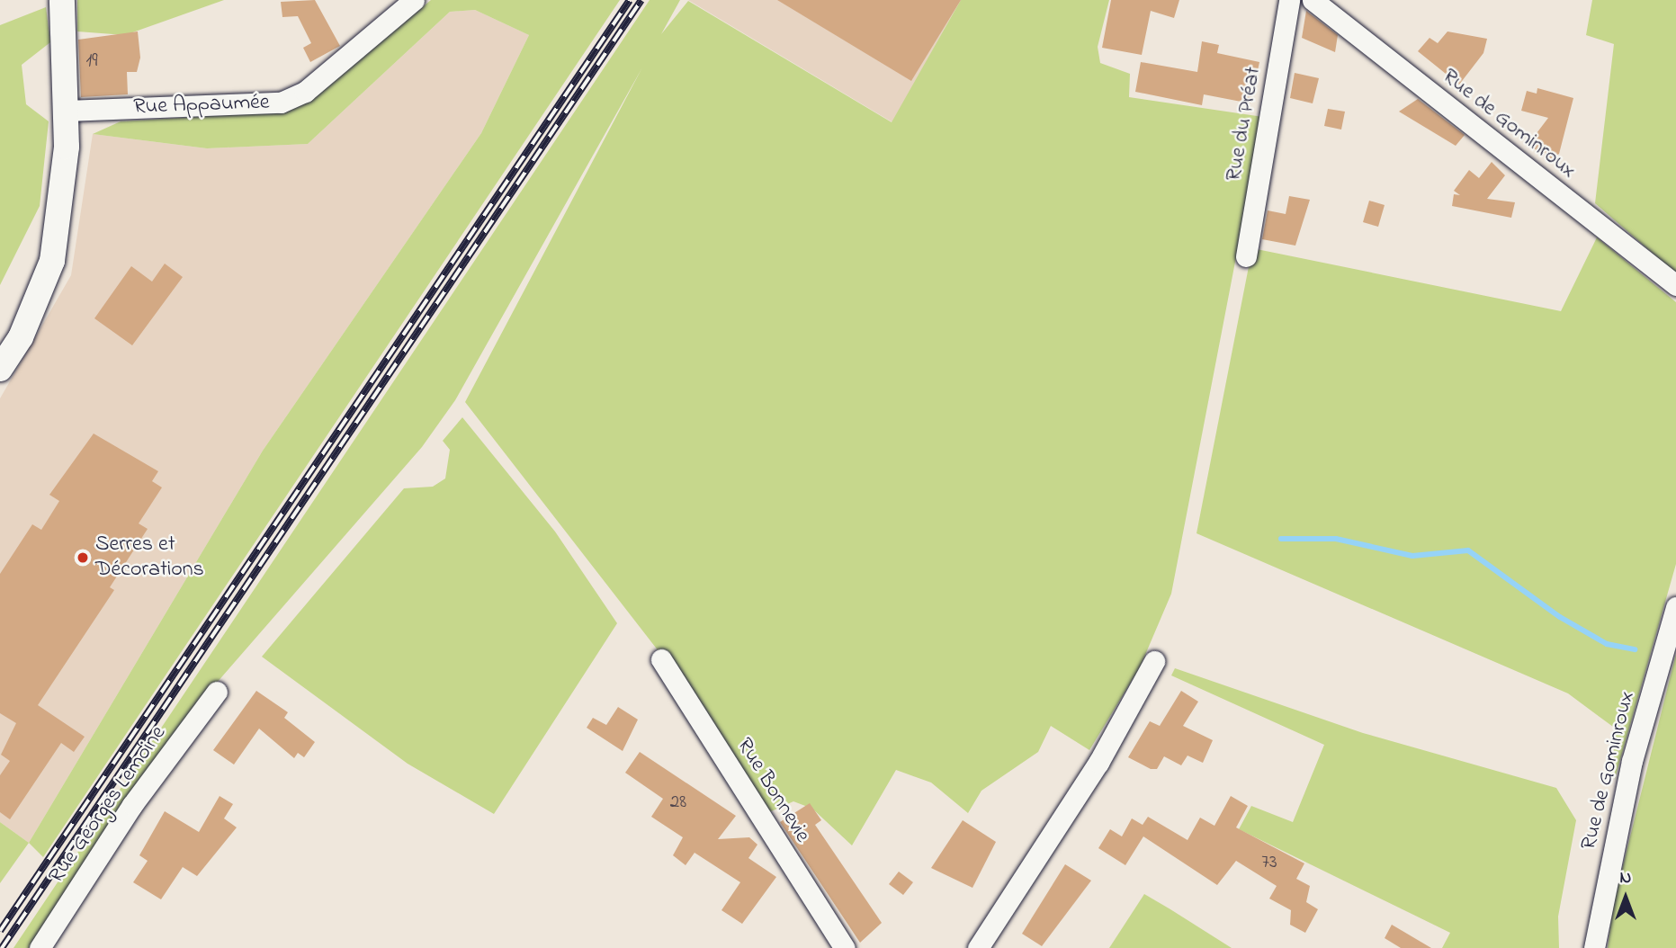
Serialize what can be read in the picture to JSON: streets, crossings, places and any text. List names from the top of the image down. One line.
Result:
{"streets":{"street":["Rue Appaumée","Rue du Préat","Rue de Gominroux","Rue Bonnevie","Rue Georges Lemoine"]},"places":["Serres et Décorations"],"house_numbers":["19","28","73"],"north":"top"}
